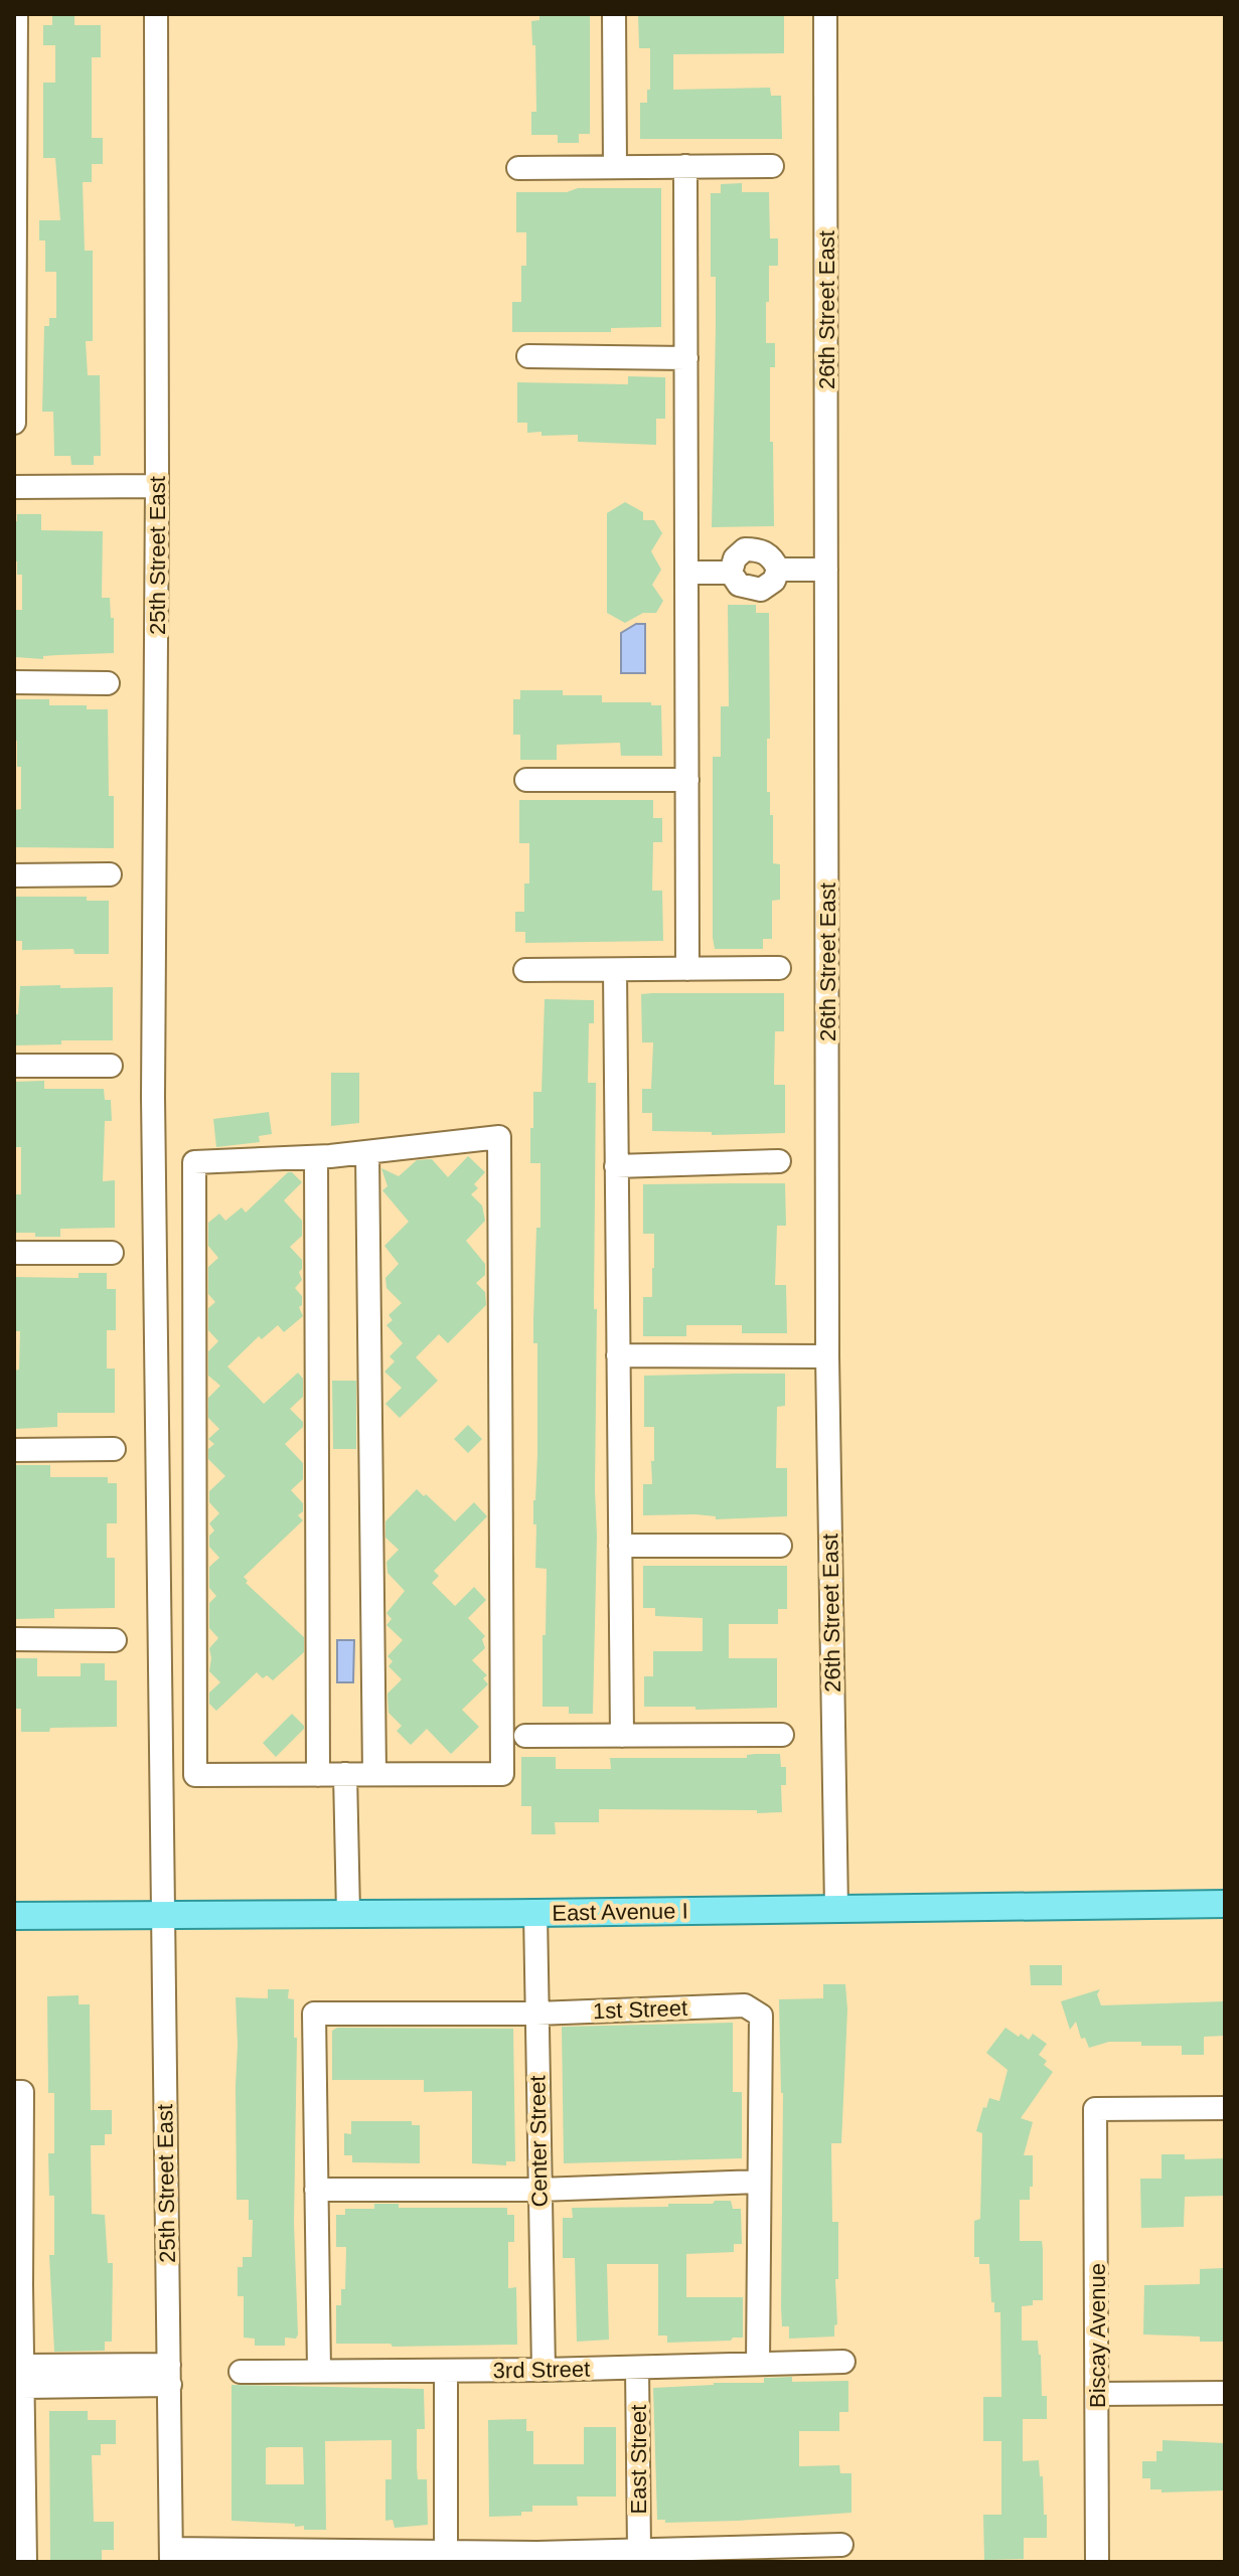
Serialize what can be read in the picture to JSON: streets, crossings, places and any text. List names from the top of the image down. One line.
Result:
{"streets":{"main road":["East Avenue I"],"street":["26th Street East","25th Street East","1st Street","Center Street","Biscay Avenue","3rd Street","East Street"]},"crossings":[["26th Street East","East Avenue I"],["25th Street East","East Avenue I"],["East Avenue I","Center Street"],["1st Street","Center Street"],["Center Street","3rd Street"],["3rd Street","East Street"]]}
